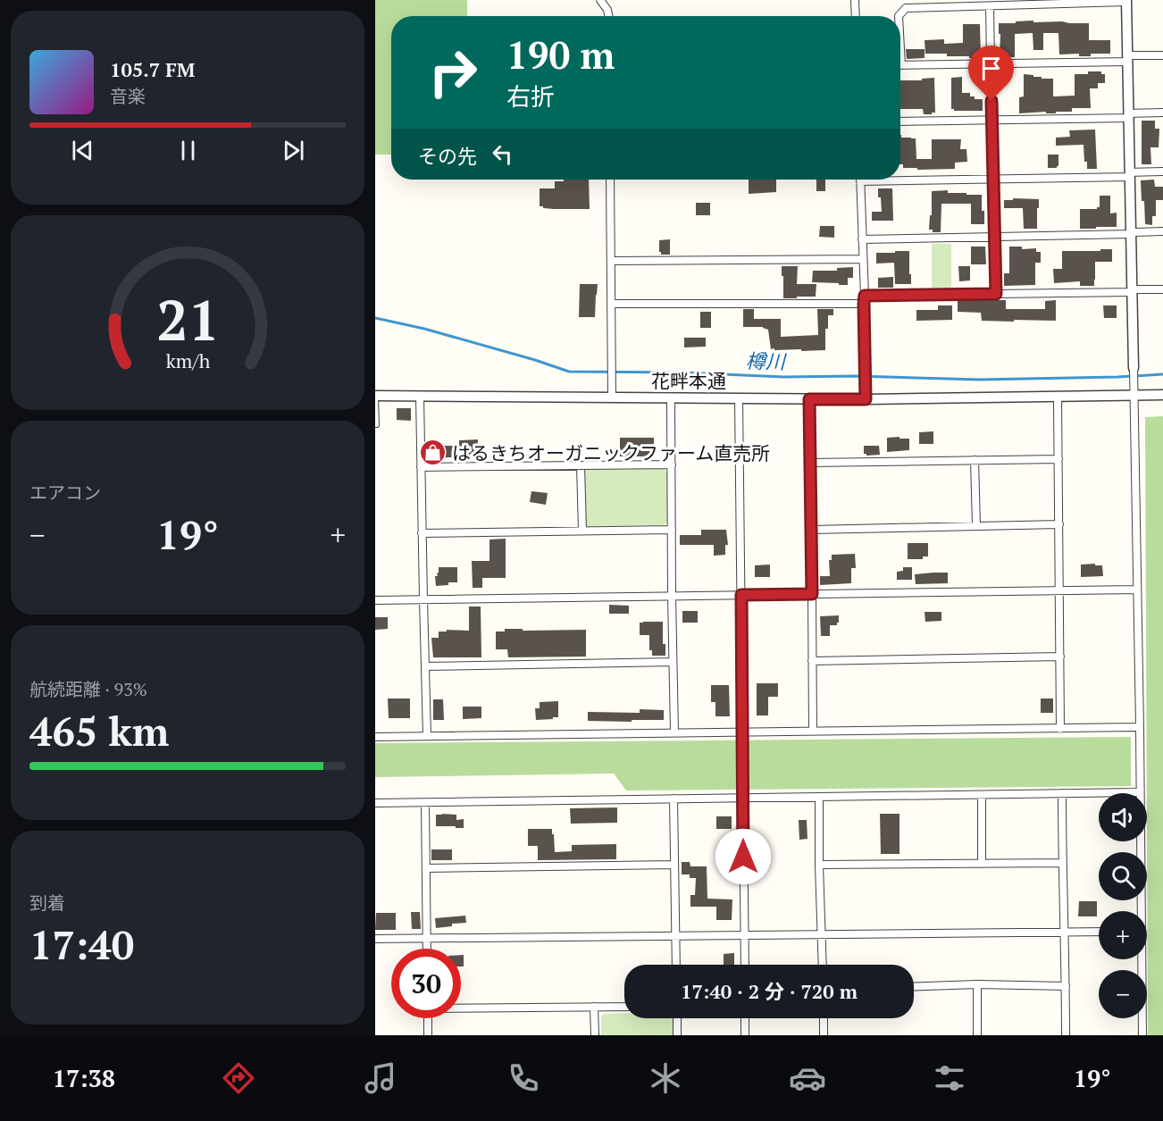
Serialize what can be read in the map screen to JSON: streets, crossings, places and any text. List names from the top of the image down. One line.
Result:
{"streets":{"street":["花畔本通"]},"water":["樽川"],"places":{"shop":["はるきちオーガニックファーム直売所"]},"page":{"turn":["190 m","右折"],"song":["105.7 FM","音楽"],"then":"その先","tile":["エアコン",["航続距離 · 93%","465 km"],["到着","17:40"]],"heat":["−","19°","+"],"map_buttons":["+","−"],"limit":"30","trip":"17:40 · 2 分 · 720 m","tabs":["17:38","19°"],"gauge":["21","km/h"]}}
